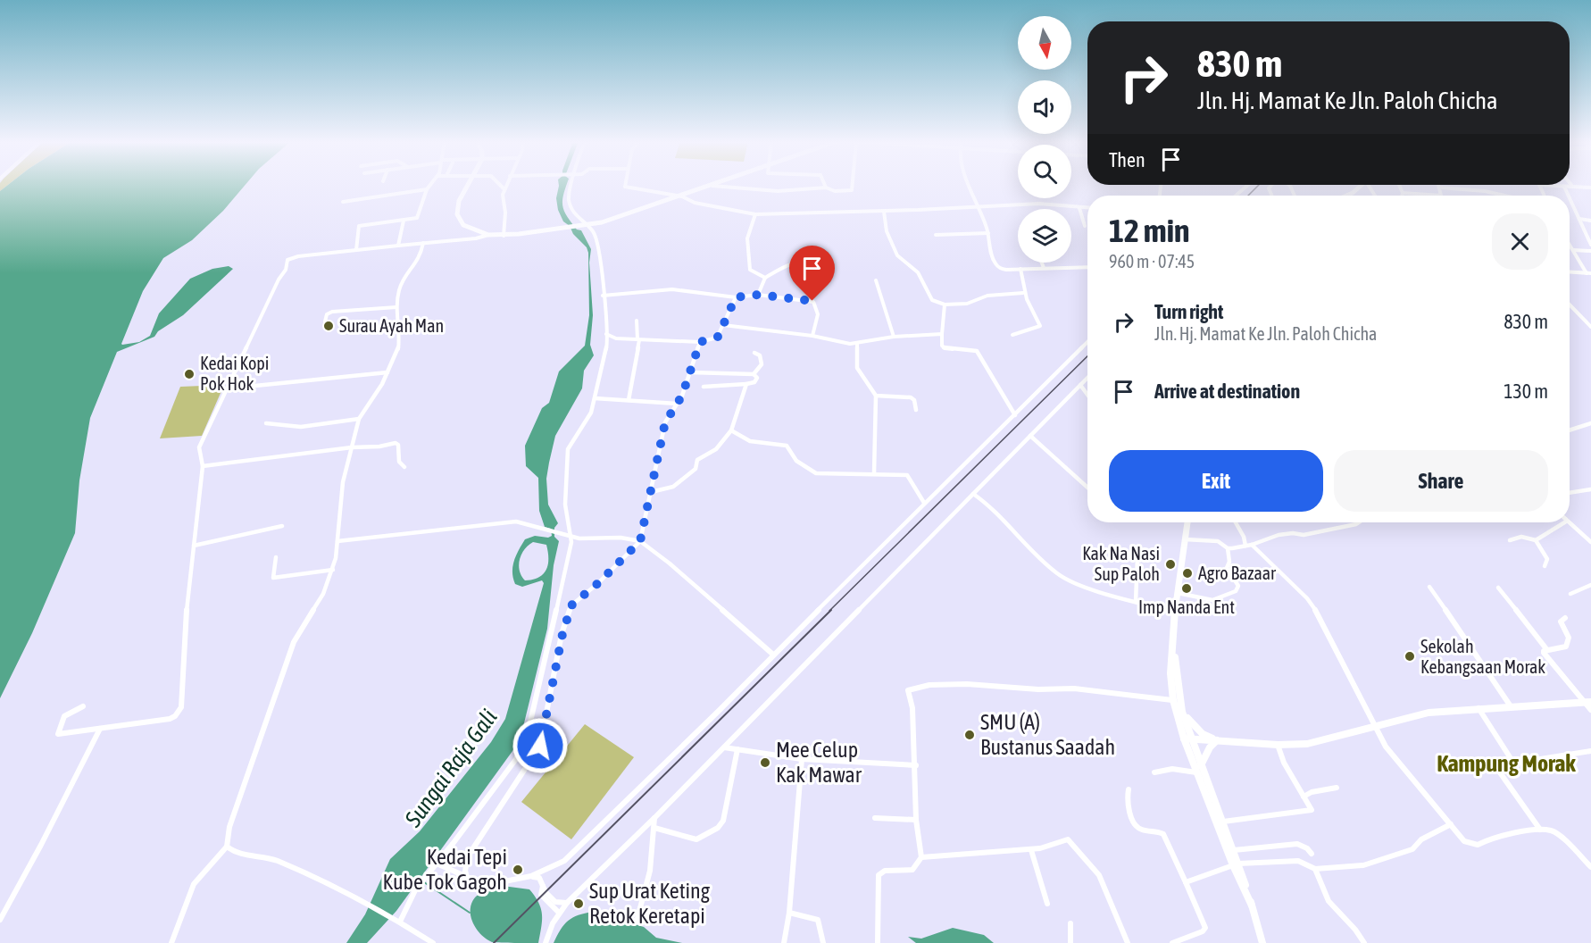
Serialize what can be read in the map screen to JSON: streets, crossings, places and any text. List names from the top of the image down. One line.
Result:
{"districts":["Kampung Morak"],"water":["Sungai Raja Gali"],"places":["Surau Ayah Man","Kedai Kopi Pok Hok","Kak Na Nasi Sup Paloh","Agro Bazaar","Imp Nanda Ent","Sekolah Kebangsaan Morak","SMU (A) Bustanus Saadah","Mee Celup Kak Mawar","Kedai Tepi Kube Tok Gagoh","Sup Urat Keting Retok Keretapi"],"north":"bottom","page":{"turn":["830 m","Jln. Hj. Mamat Ke Jln. Paloh Chicha"],"then":"Then","heading":["12 min","960 m · 07:45"],"list":[{"name":"Turn right","note":"Jln. Hj. Mamat Ke Jln. Paloh Chicha","value":"830 m"},{"name":"Arrive at destination","value":"130 m"}],"buttons":["Exit","Share"]}}
